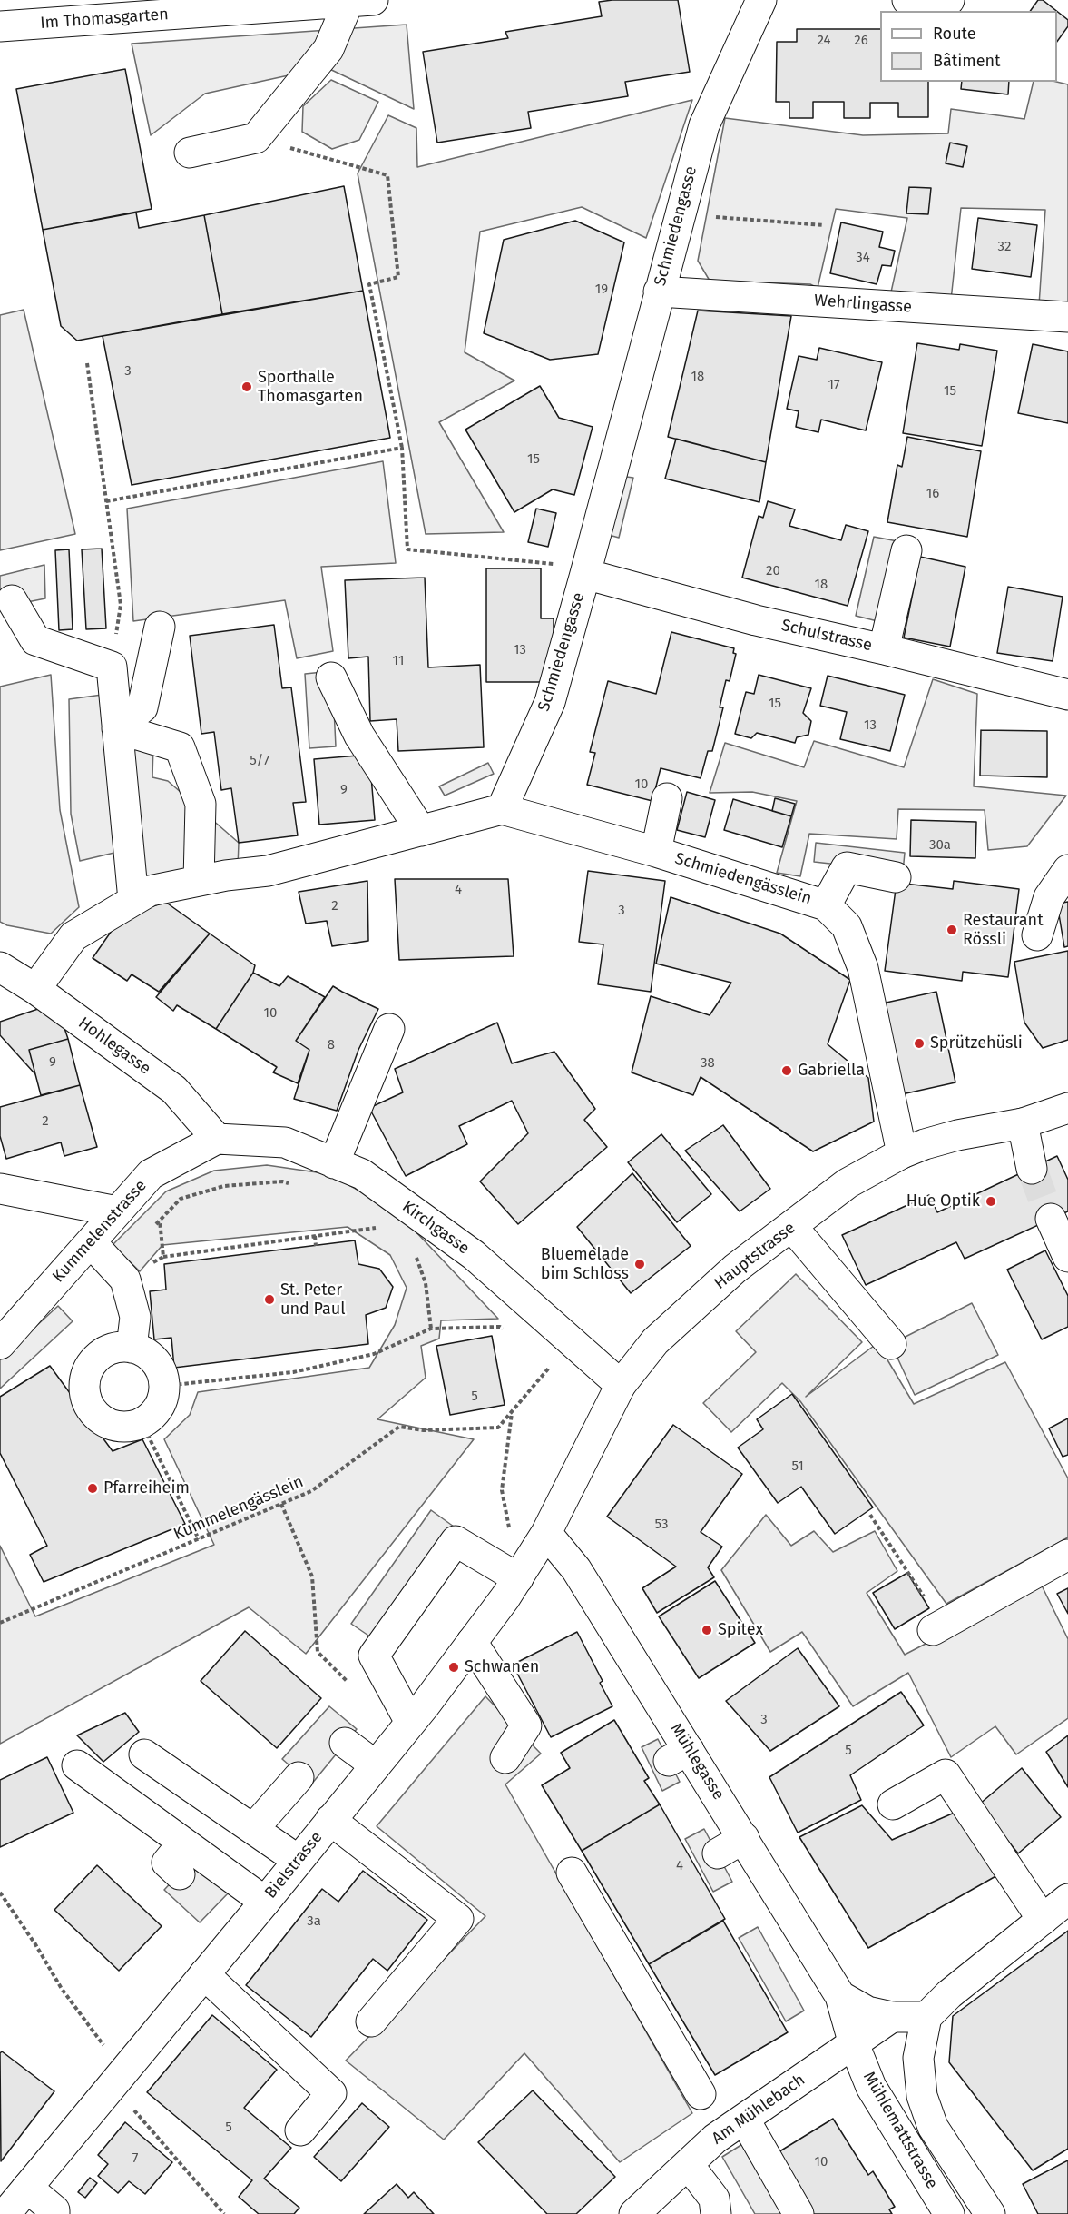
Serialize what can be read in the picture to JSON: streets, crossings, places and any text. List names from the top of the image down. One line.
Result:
{"streets":{"street":["Im Thomasgarten","Schmiedengasse","Wehrlingasse","Schulstrasse","Schmiedengässlein","Hohlegasse","Kirchgasse","Kummelenstrasse","Hauptstrasse","Mühlegasse","Bielstrasse","Am Mühlebach","Mühlemattstrasse"],"path":["Kummelengässlein"]},"crossings":[["Schmiedengasse","Wehrlingasse"],["Schmiedengasse","Schulstrasse"],["Schmiedengasse","Schmiedengässlein"],["Schmiedengässlein","Hauptstrasse"],["Hohlegasse","Kirchgasse"],["Hohlegasse","Kummelenstrasse"],["Kirchgasse","Kummelenstrasse"],["Kirchgasse","Hauptstrasse"],["Kirchgasse","Kummelengässlein"],["Hauptstrasse","Mühlegasse"],["Hauptstrasse","Bielstrasse"],["Mühlegasse","Bielstrasse"],["Mühlegasse","Am Mühlebach"],["Mühlegasse","Mühlemattstrasse"],["Am Mühlebach","Mühlemattstrasse"]],"places":["Sporthalle Thomasgarten","Restaurant Rössli","Sprützehüsli","Gabriella","Hue Optik","Bluemelade bim Schloss","St. Peter und Paul","Pfarreiheim","Spitex","Schwanen"],"house_numbers":["24","26","32","34","19","3","18","17","15","15","16","20","18","13","11","15","13","5/7","10","9","30a","4","2","3","10","8","9","38","2","5","51","53","3","5","4","3a","5","7","10"],"legend":["Route","Bâtiment"]}
